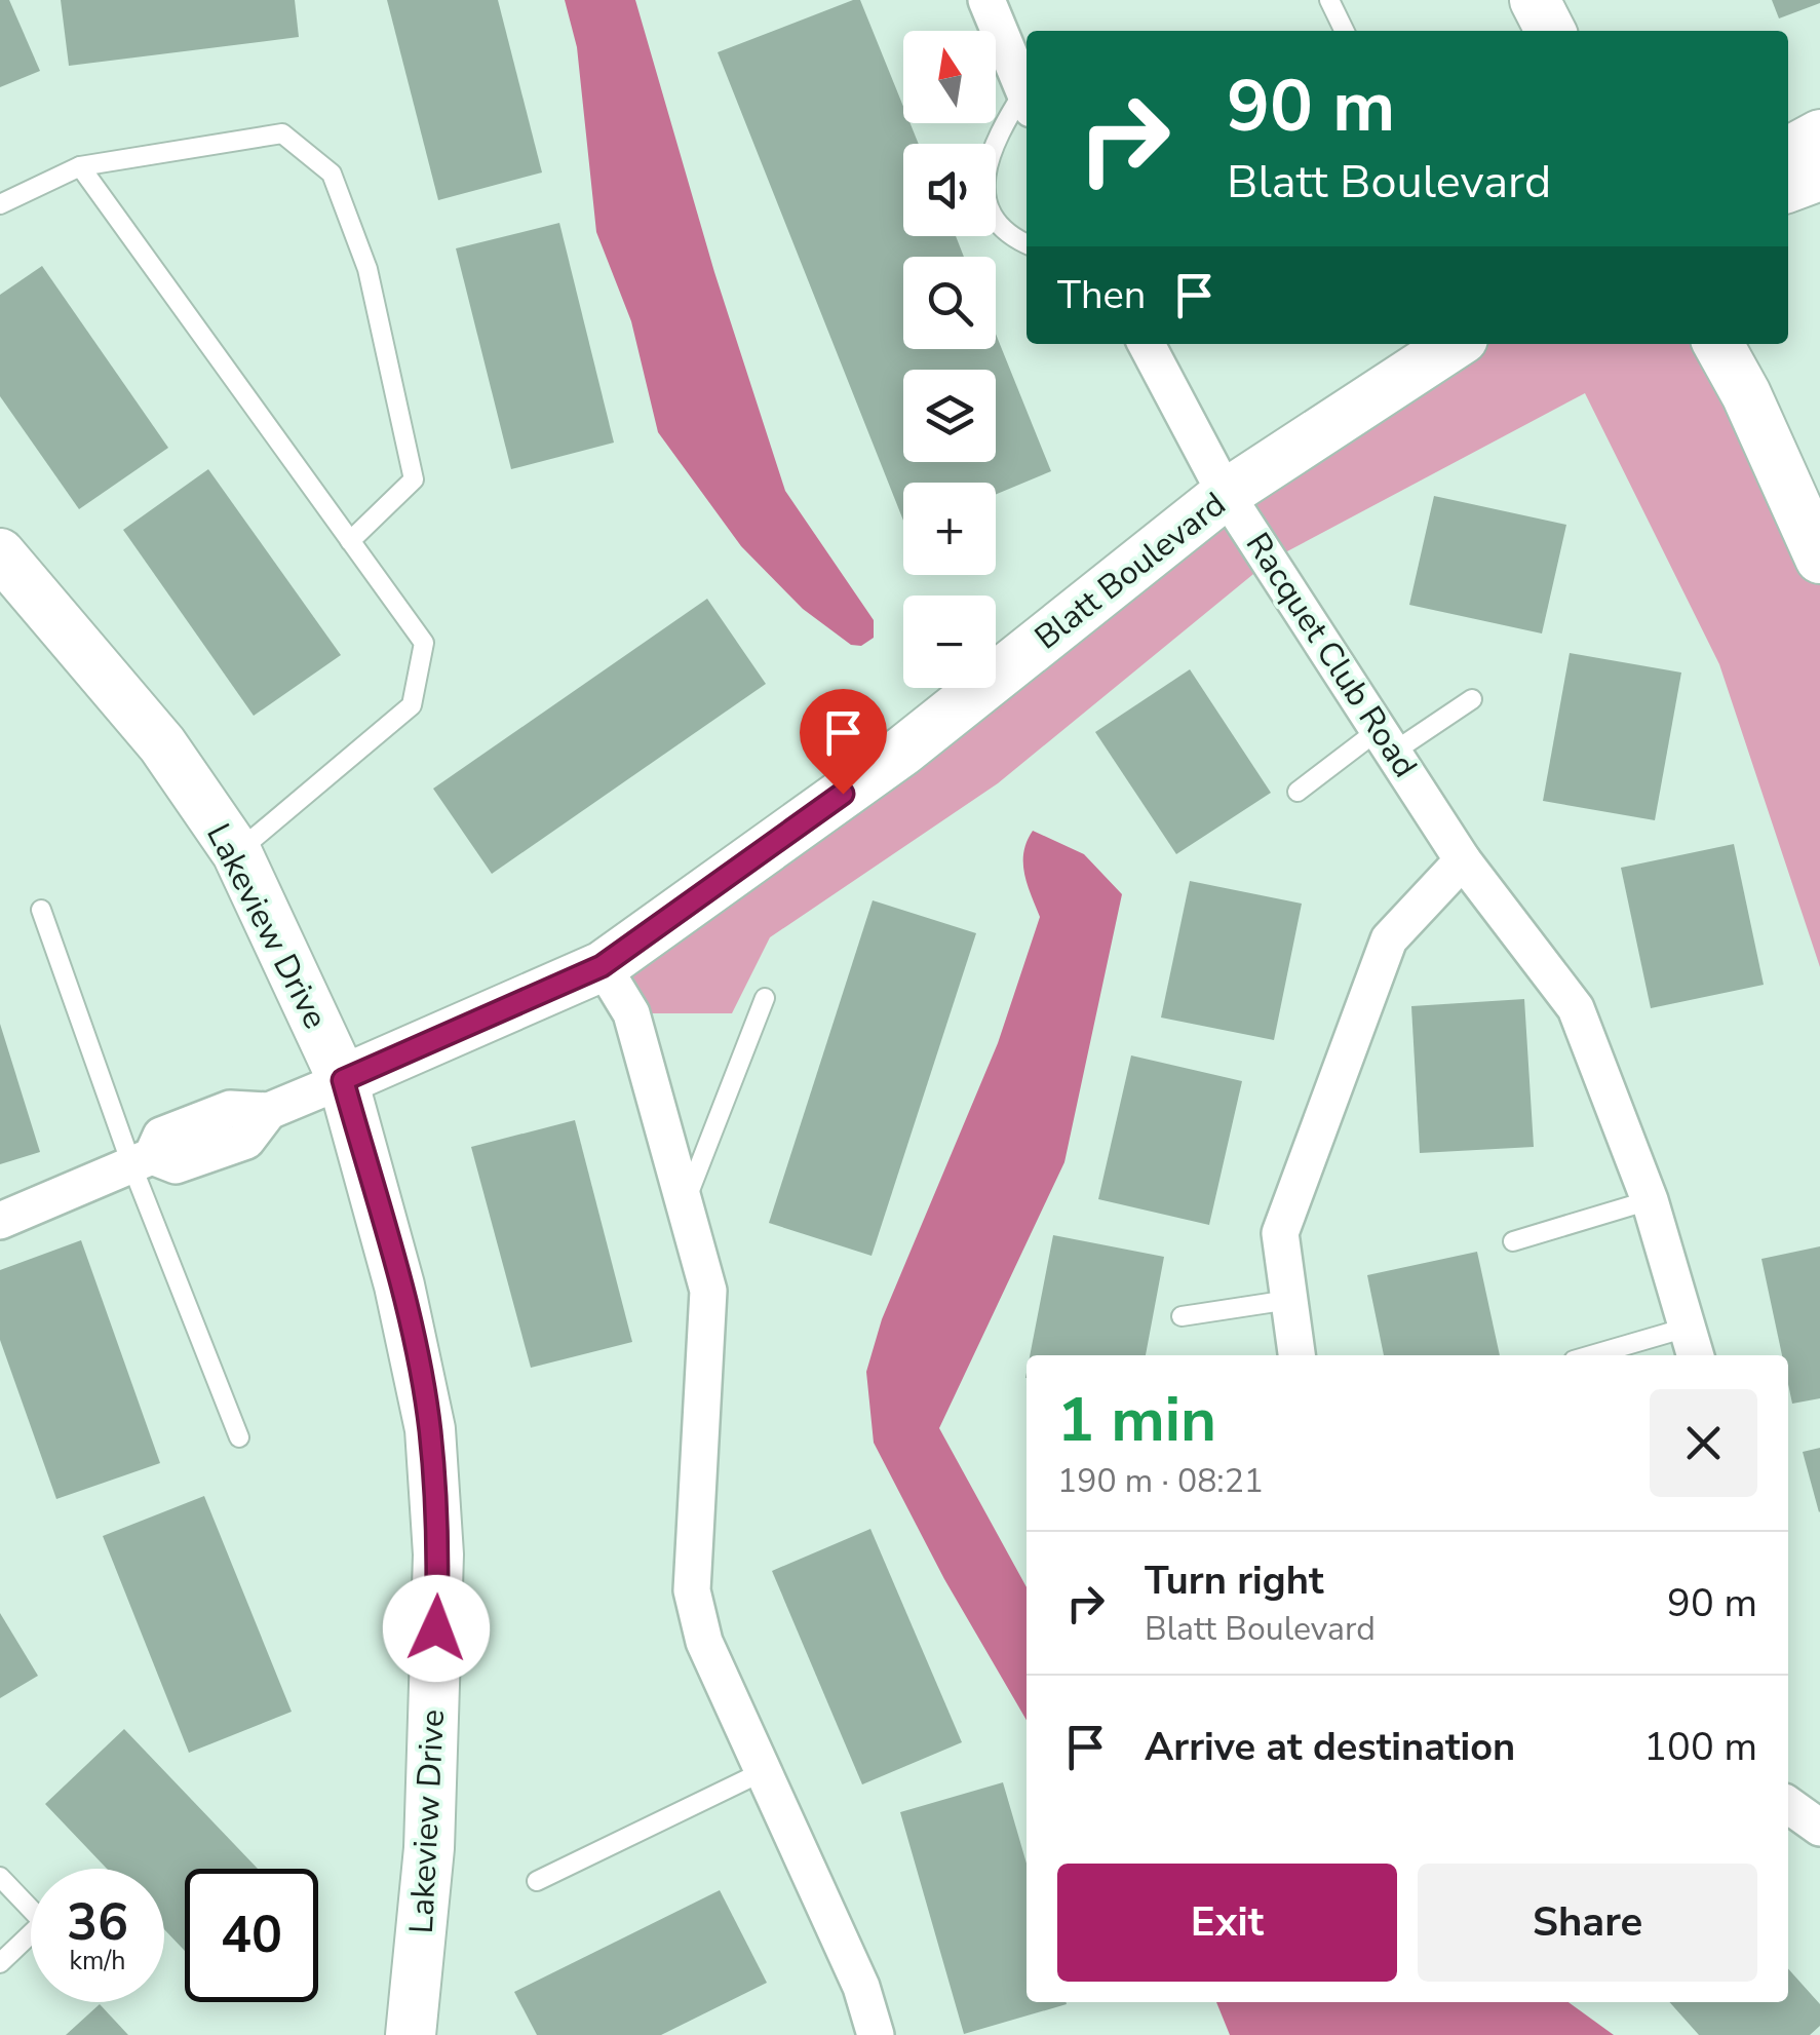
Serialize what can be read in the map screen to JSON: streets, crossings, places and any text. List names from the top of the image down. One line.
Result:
{"streets":{"street":["Blatt Boulevard","Racquet Club Road","Lakeview Drive"]},"crossings":[["Blatt Boulevard","Racquet Club Road"],["Blatt Boulevard","Lakeview Drive"]],"north":"top","page":{"map_buttons":["+","−"],"turn":["90 m","Blatt Boulevard"],"then":"Then","heading":["1 min","190 m · 08:21"],"list":[{"name":"Turn right","note":"Blatt Boulevard","value":"90 m"},{"name":"Arrive at destination","value":"100 m"}],"buttons":["Exit","Share"],"speed":"36 km/h","limit":"40"}}
